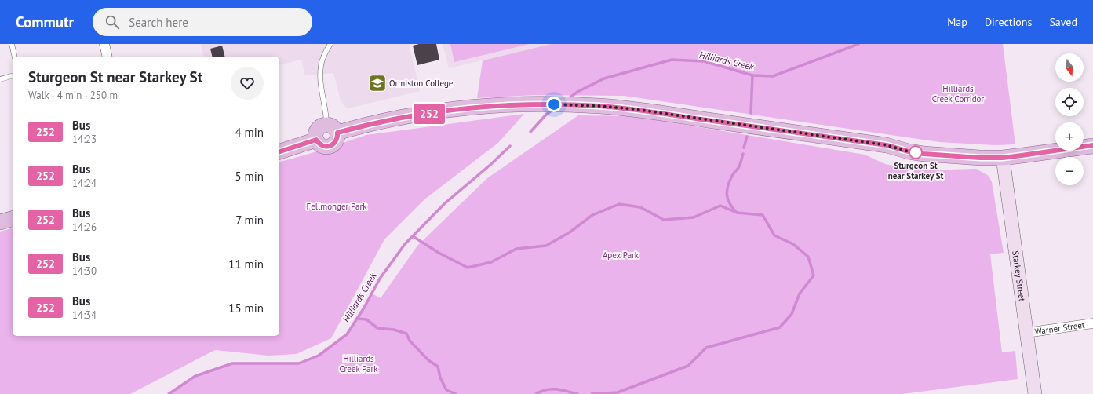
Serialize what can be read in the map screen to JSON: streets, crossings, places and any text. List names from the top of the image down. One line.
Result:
{"streets":{"street":["Starkey Street","Warner Street"]},"crossings":[["Starkey Street","Warner Street"]],"water":["Hilliards Creek"],"parks":["Hilliards Creek Corridor","Fellmonger Park","Apex Park","Hilliards Creek Park"],"places":{"school or university":["Ormiston College"],"other":["Sturgeon St near Starkey St"]},"lines":["bus line 252"],"north":"bottom","page":{"header":"Commutr","search":"Search here","nav":["Map","Directions","Saved"],"on_map":"252","map_buttons":["+","−"],"heading":["Sturgeon St near Starkey St","Walk · 4 min · 250 m"],"list":[{"mark":"252","name":"Bus","note":"14:23","value":"4 min"},{"mark":"252","name":"Bus","note":"14:24","value":"5 min"},{"mark":"252","name":"Bus","note":"14:26","value":"7 min"},{"mark":"252","name":"Bus","note":"14:30","value":"11 min"},{"mark":"252","name":"Bus","note":"14:34","value":"15 min"}]}}
